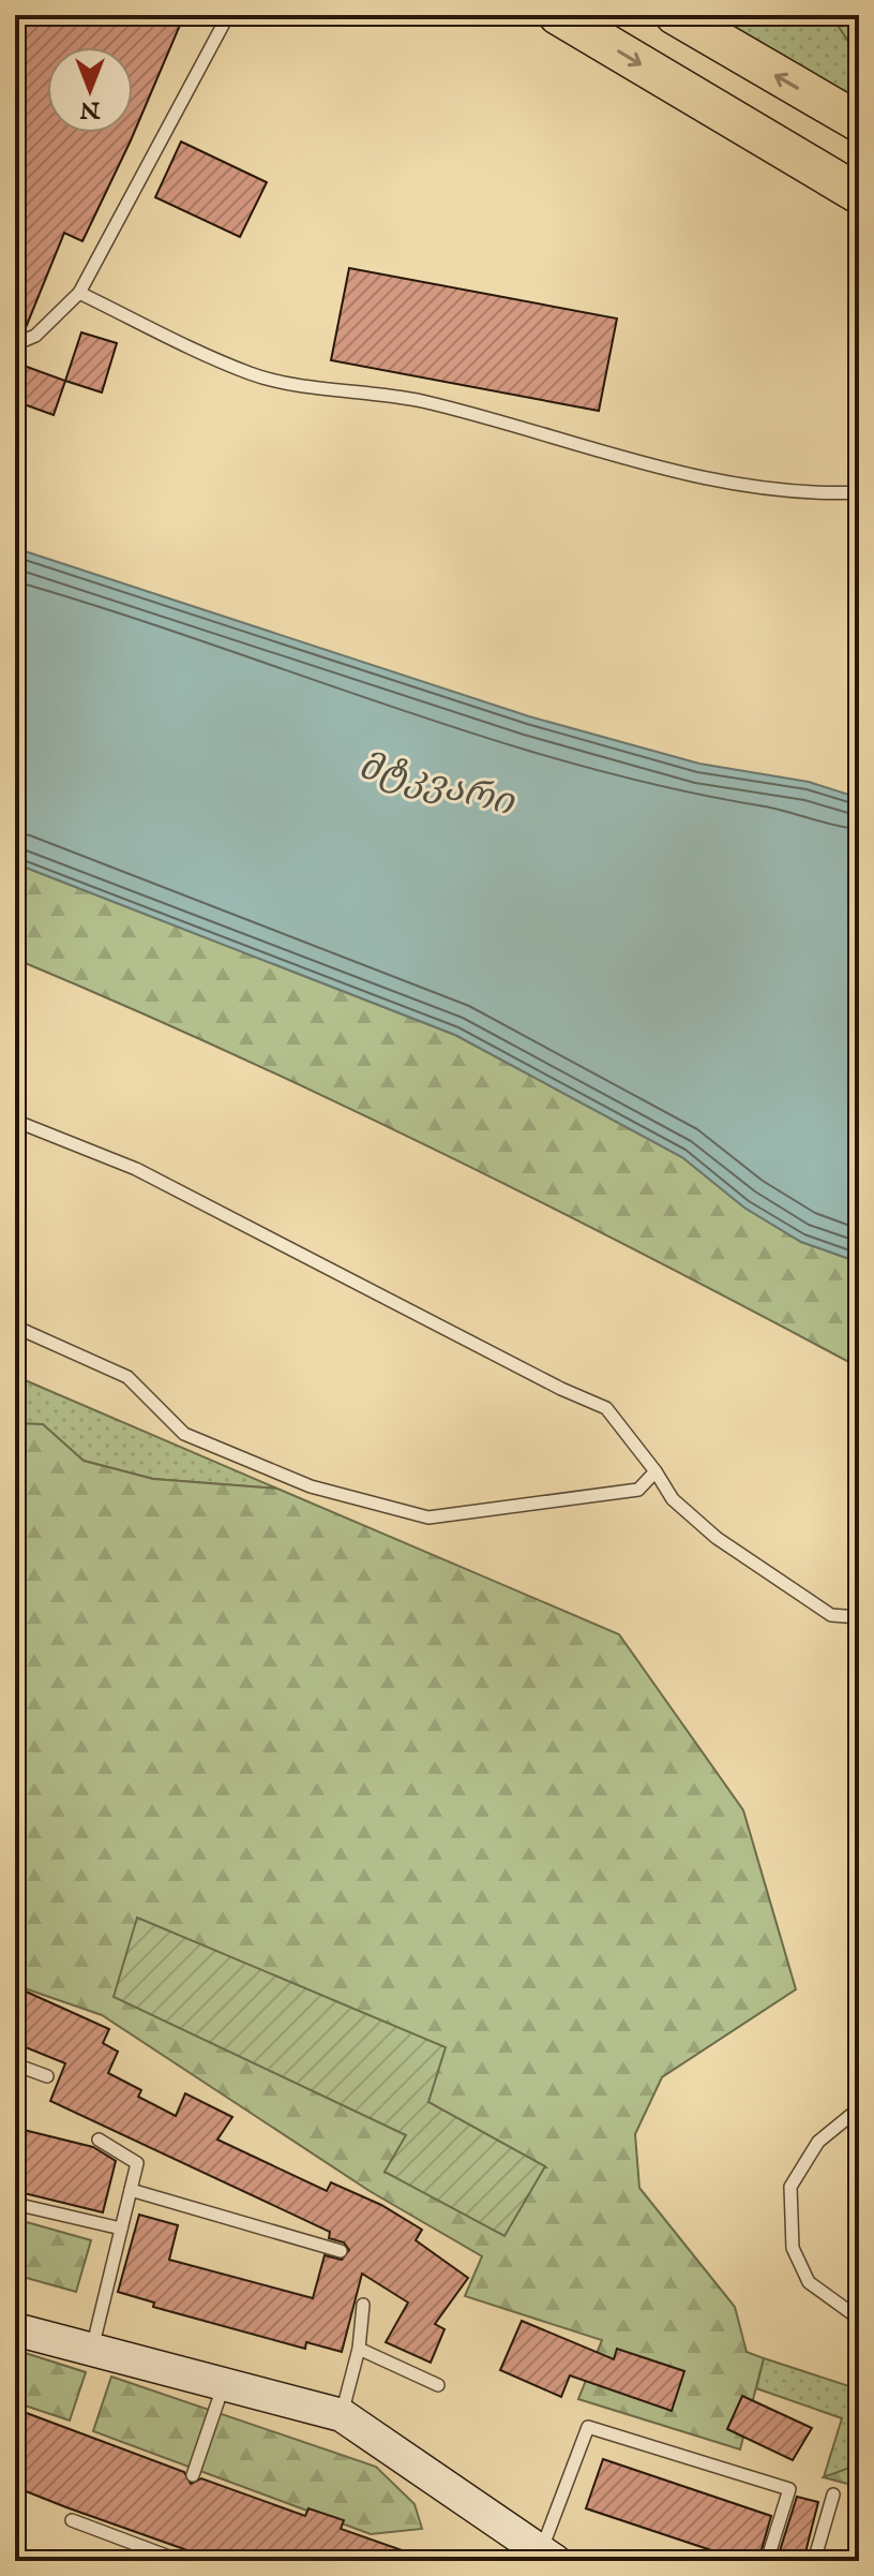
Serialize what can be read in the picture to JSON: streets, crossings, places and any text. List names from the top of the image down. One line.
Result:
{"water":["მტკვარი"],"north":"bottom"}
